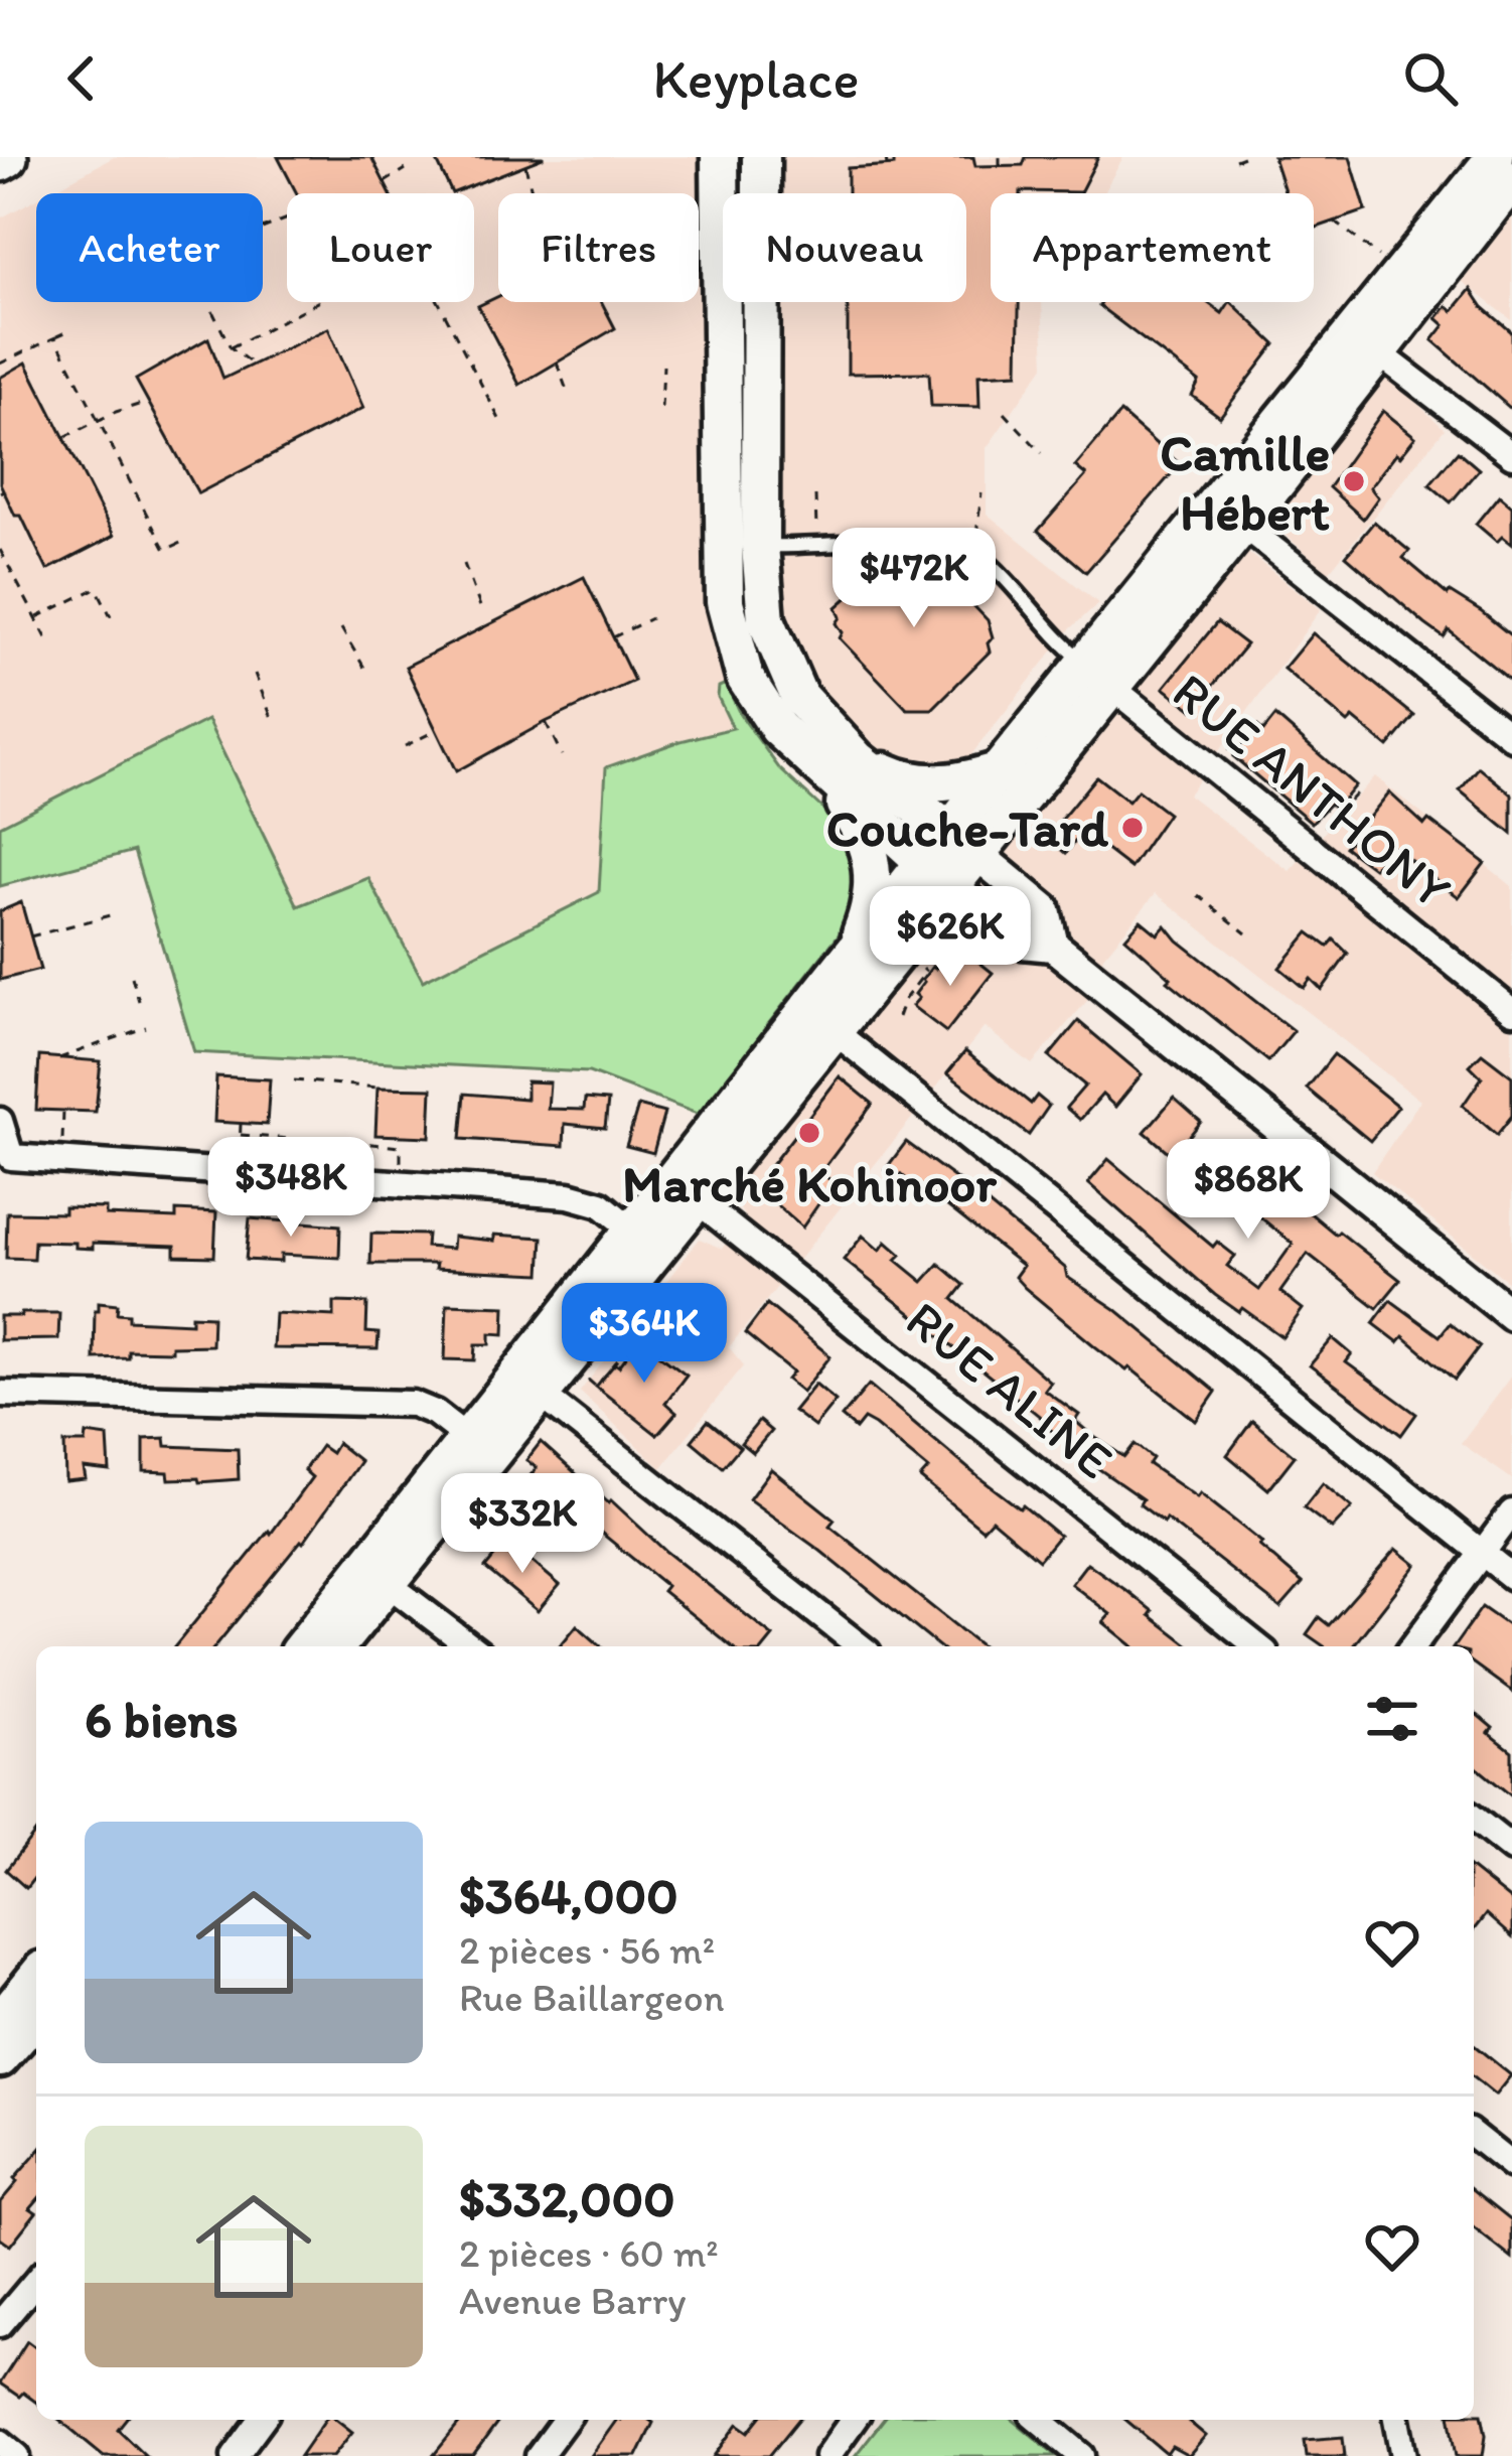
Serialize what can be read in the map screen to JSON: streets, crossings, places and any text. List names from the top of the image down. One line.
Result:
{"streets":{"street":["RUE ANTHONY","RUE ALINE"]},"places":["Camille Hébert","Couche-Tard","Marché Kohinoor"],"page":{"header":"Keyplace","chip":["Acheter","Louer","Filtres","Nouveau","Appartement"],"price":["$472K","$626K","$348K","$868K","$364K","$332K"],"heading":"6 biens","list":[{"name":"$364,000","note":"2 pièces · 56 m² · Rue Baillargeon"},{"name":"$332,000","note":"2 pièces · 60 m² · Avenue Barry"}]}}
